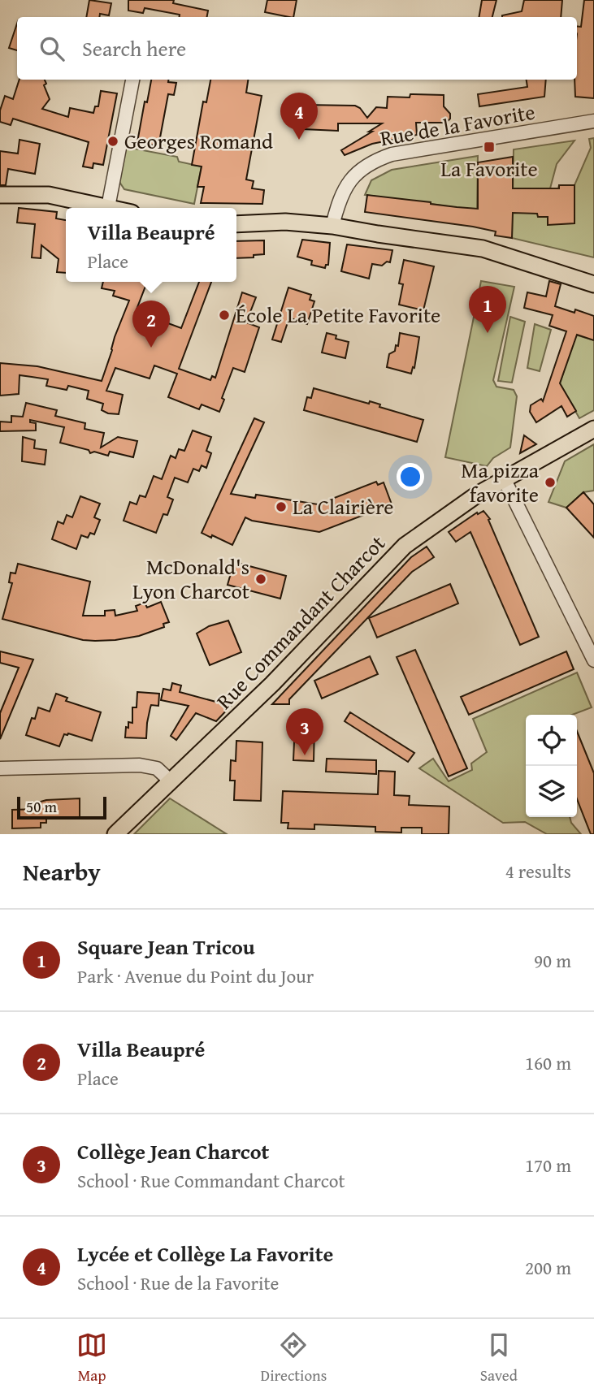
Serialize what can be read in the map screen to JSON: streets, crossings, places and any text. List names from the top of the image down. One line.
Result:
{"streets":{"main road":["Rue Commandant Charcot"],"street":["Rue de la Favorite"]},"places":{"other":["Georges Romand","École La Petite Favorite","Ma pizza favorite","La Clairière","McDonald's Lyon Charcot"],"transit":["La Favorite"]},"scale_bar":"50 m","page":{"search":"Search here","pins":["4","1","2","3"],"popup":["Villa Beaupré","Place"],"scale":"50 m","heading":["Nearby","4 results"],"list":[{"mark":"1","name":"Square Jean Tricou","note":"Park · Avenue du Point du Jour","value":"90 m"},{"mark":"2","name":"Villa Beaupré","note":"Place","value":"160 m"},{"mark":"3","name":"Collège Jean Charcot","note":"School · Rue Commandant Charcot","value":"170 m"},{"mark":"4","name":"Lycée et Collège La Favorite","note":"School · Rue de la Favorite","value":"200 m"}],"nav":["Map","Directions","Saved"]}}
